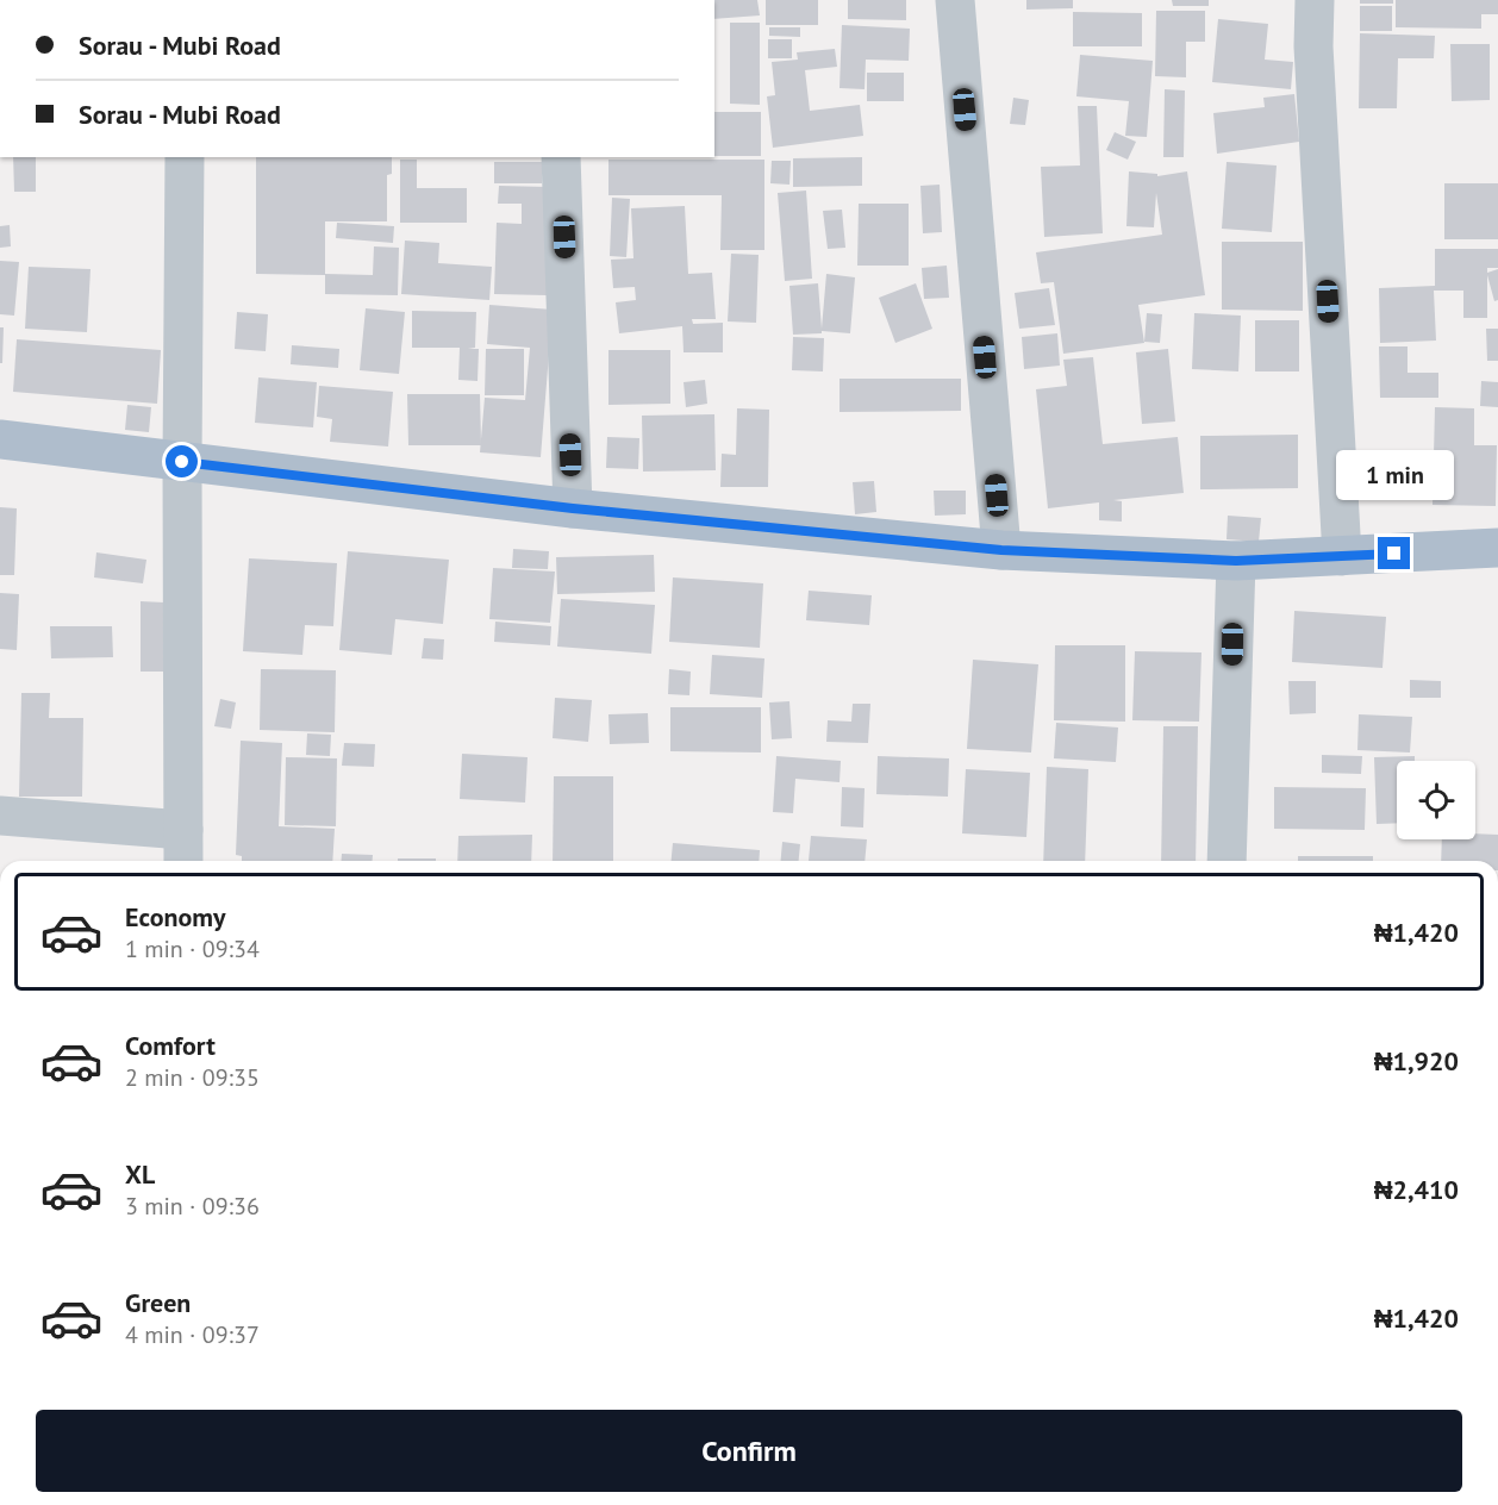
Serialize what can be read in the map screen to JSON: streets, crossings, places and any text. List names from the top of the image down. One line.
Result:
{"page":{"banner":["Sorau - Mubi Road","Sorau - Mubi Road"],"bubble":"1 min","list":[{"name":"Economy","note":"1 min · 09:34","value":"₦1,420"},{"name":"Comfort","note":"2 min · 09:35","value":"₦1,920"},{"name":"XL","note":"3 min · 09:36","value":"₦2,410"},{"name":"Green","note":"4 min · 09:37","value":"₦1,420"}],"buttons":"Confirm"}}
